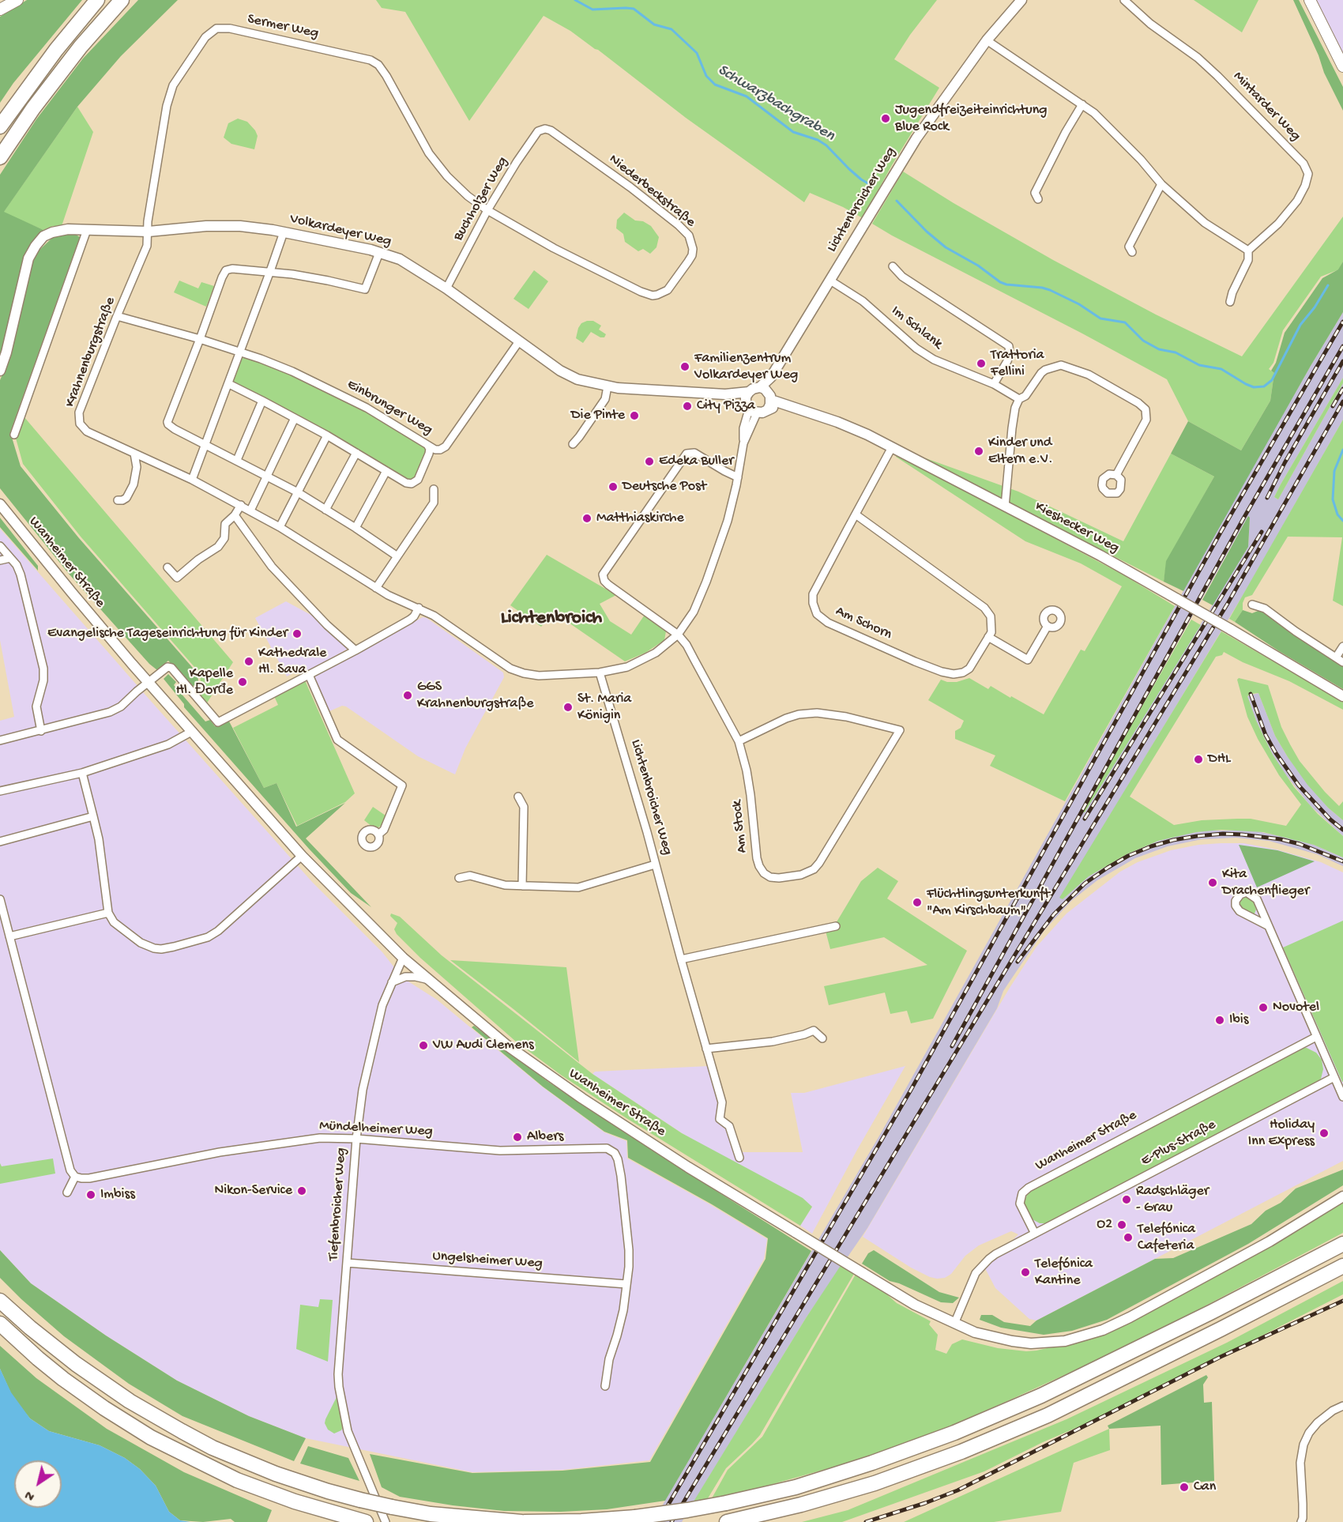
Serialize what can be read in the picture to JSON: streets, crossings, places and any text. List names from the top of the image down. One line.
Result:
{"streets":{"street":["Sermer Weg","Mintarder Weg","Niederbeckstraße","Buchholzer Weg","Lichtenbroicher Weg","Volkardeyer Weg","Im Schlank","Krahnenburgstraße","Einbrunger Weg","Kieshecker Weg","Wanheimer Straße","Am Schorn","Am Stock","Mündelheimer Weg","E-Plus-Straße","Tiefenbroicher Weg","Ungelsheimer Weg"]},"crossings":[["Sermer Weg","Niederbeckstraße"],["Sermer Weg","Buchholzer Weg"],["Sermer Weg","Volkardeyer Weg"],["Sermer Weg","Krahnenburgstraße"],["Niederbeckstraße","Buchholzer Weg"],["Buchholzer Weg","Volkardeyer Weg"],["Lichtenbroicher Weg","Volkardeyer Weg"],["Lichtenbroicher Weg","Im Schlank"],["Lichtenbroicher Weg","Krahnenburgstraße"],["Lichtenbroicher Weg","Kieshecker Weg"],["Volkardeyer Weg","Krahnenburgstraße"],["Volkardeyer Weg","Einbrunger Weg"],["Volkardeyer Weg","Kieshecker Weg"],["Krahnenburgstraße","Einbrunger Weg"],["Kieshecker Weg","Am Schorn"],["Wanheimer Straße","E-Plus-Straße"],["Wanheimer Straße","Tiefenbroicher Weg"],["Mündelheimer Weg","Tiefenbroicher Weg"],["Mündelheimer Weg","Ungelsheimer Weg"],["Tiefenbroicher Weg","Ungelsheimer Weg"]],"districts":["Lichtenbroich"],"water":["Schwarzbachgraben"],"places":["Jugendfreizeiteinrichtung Blue Rock","Trattoria Fellini","Familienzentrum Volkardeyer Weg","City Pizza","Die Pinte","Kinder und Eltern e.V.","Edeka Buller","Deutsche Post","Matthiaskirche","Evangelische Tageseinrichtung für Kinder","Kathedrale Hl. Sava","Kapelle Hl. Đorđe","GGS Krahnenburgstraße","St. Maria Königin","DHL","Kita Drachenflieger","Flüchtlingsunterkunft \"Am Kirschbaum\"","Novotel","Ibis","VW Audi Clemens","Holiday Inn Express","Albers","Nikon-Service","Imbiss","Radschläger - Grau","O2","Telefónica Cafeteria","Telefónica Kantine","Can"],"north":"bottom left"}
